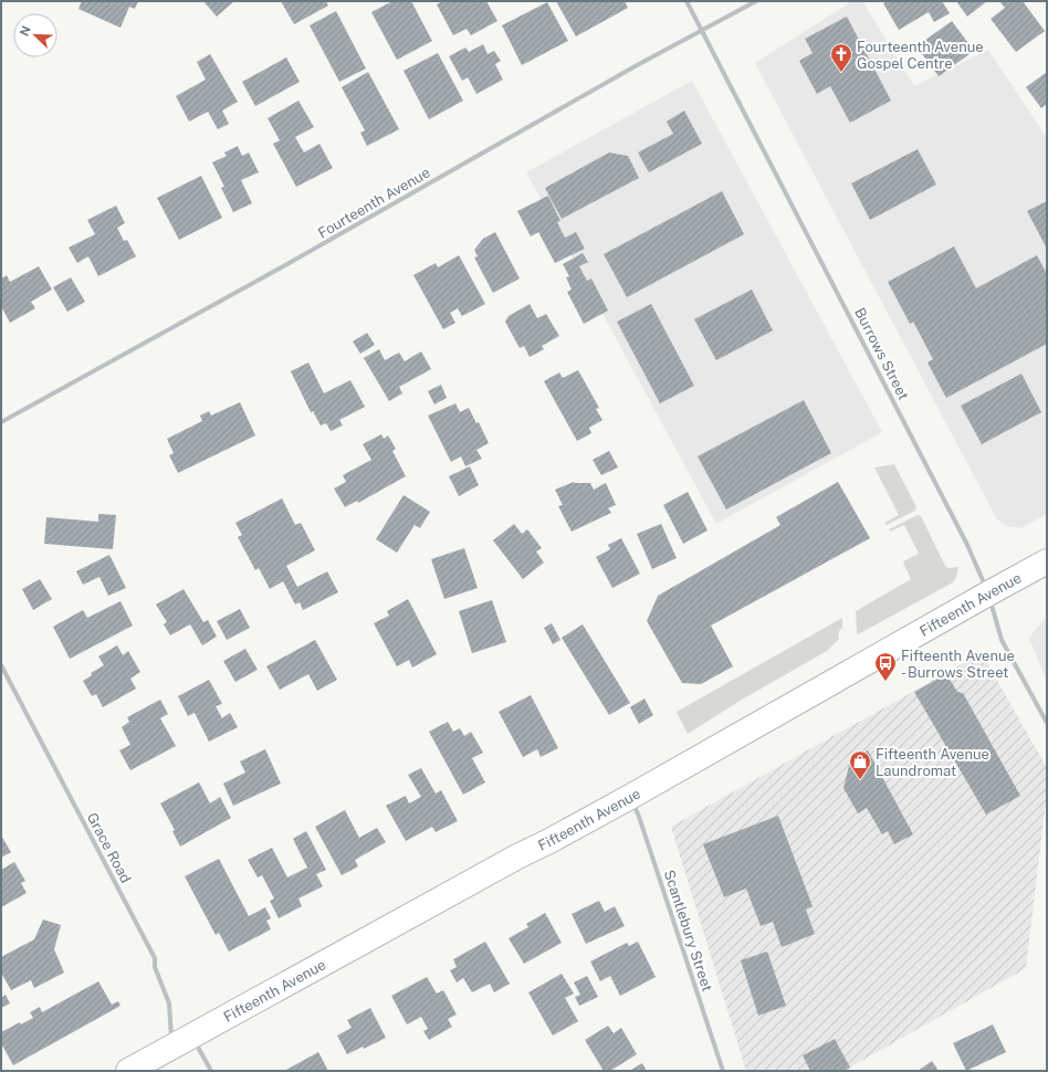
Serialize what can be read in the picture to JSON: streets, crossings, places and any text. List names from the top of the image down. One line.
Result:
{"streets":{"main road":["Fifteenth Avenue"],"street":["Fourteenth Avenue","Burrows Street","Grace Road","Scantlebury Street"]},"crossings":[["Fourteenth Avenue","Burrows Street"],["Burrows Street","Fifteenth Avenue"],["Fifteenth Avenue","Grace Road"],["Fifteenth Avenue","Scantlebury Street"]],"places":{"church":["Fourteenth Avenue Gospel Centre"],"bus stop":["Fifteenth Avenue - Burrows Street"],"shop":["Fifteenth Avenue Laundromat"]},"north":"top left"}
